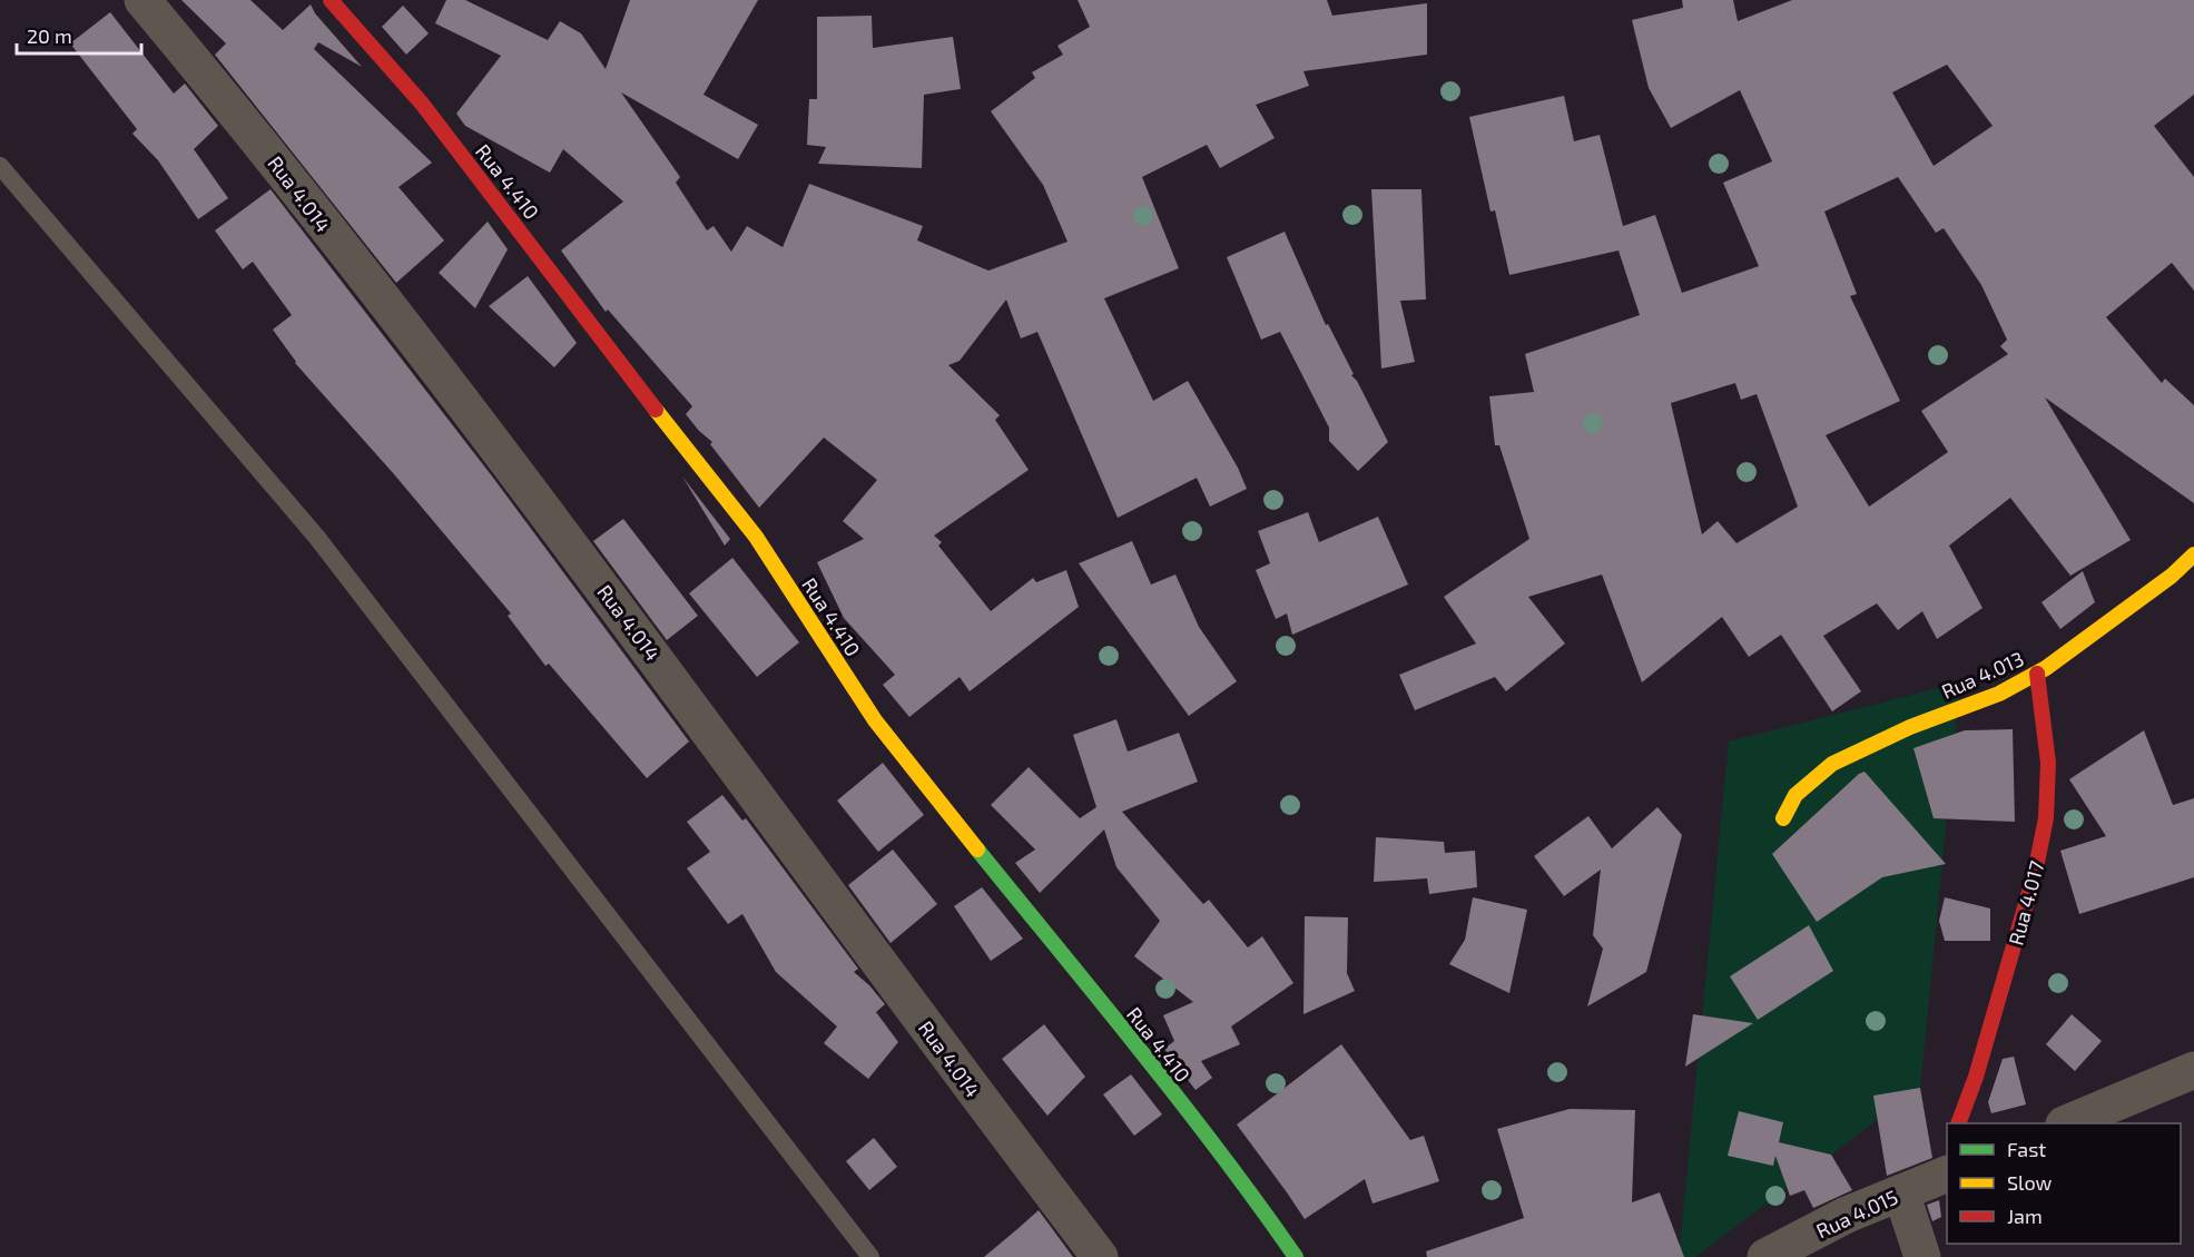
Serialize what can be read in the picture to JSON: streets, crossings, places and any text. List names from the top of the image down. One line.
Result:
{"streets":{"street":["Rua 4.410","Rua 4.014","Rua 4.013","Rua 4.017","Rua 4.015"]},"crossings":[["Rua 4.013","Rua 4.017"]],"legend":["Fast","Slow","Jam"],"scale_bar":"20 m"}
